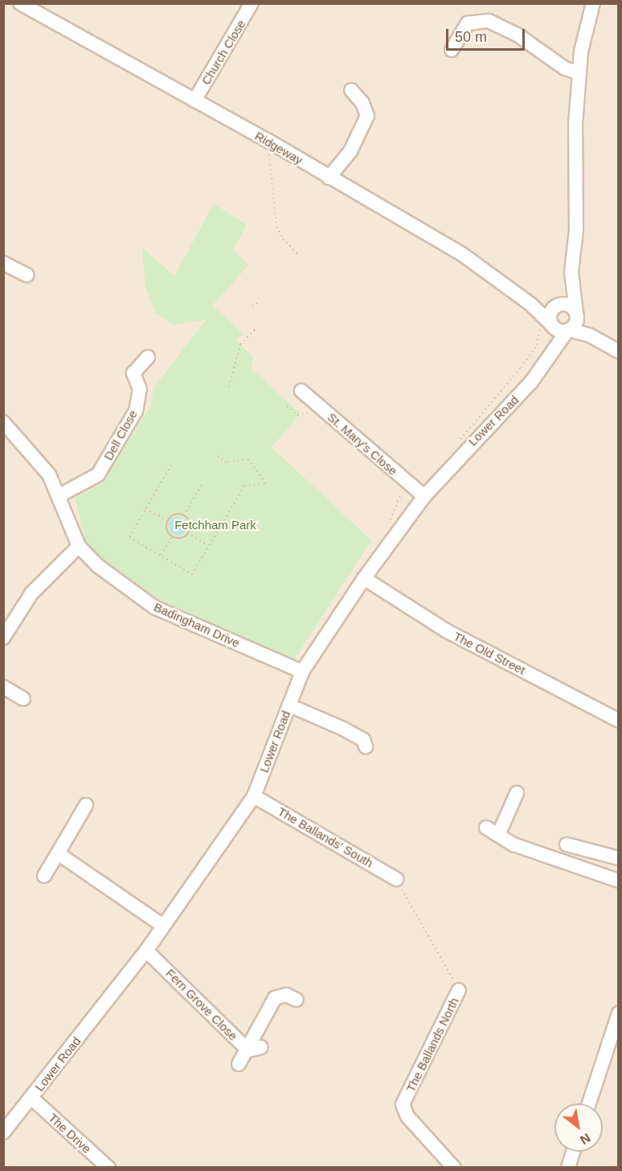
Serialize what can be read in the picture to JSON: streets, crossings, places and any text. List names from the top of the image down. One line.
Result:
{"streets":{"street":["Church Close","Ridgeway","Lower Road","Dell Close","St. Mary's Close","Badingham Drive","The Old Street","The Ballands' South","Fern Grove Close","The Ballands North","The Drive"]},"crossings":[["Church Close","Ridgeway"],["Ridgeway","Lower Road"],["Lower Road","St. Mary's Close"],["Lower Road","Badingham Drive"],["Lower Road","The Old Street"],["Lower Road","The Ballands' South"],["Lower Road","Fern Grove Close"],["Lower Road","The Drive"],["Dell Close","Badingham Drive"]],"parks":["Fetchham Park"],"scale_bar":"50 m","north":"bottom right"}
